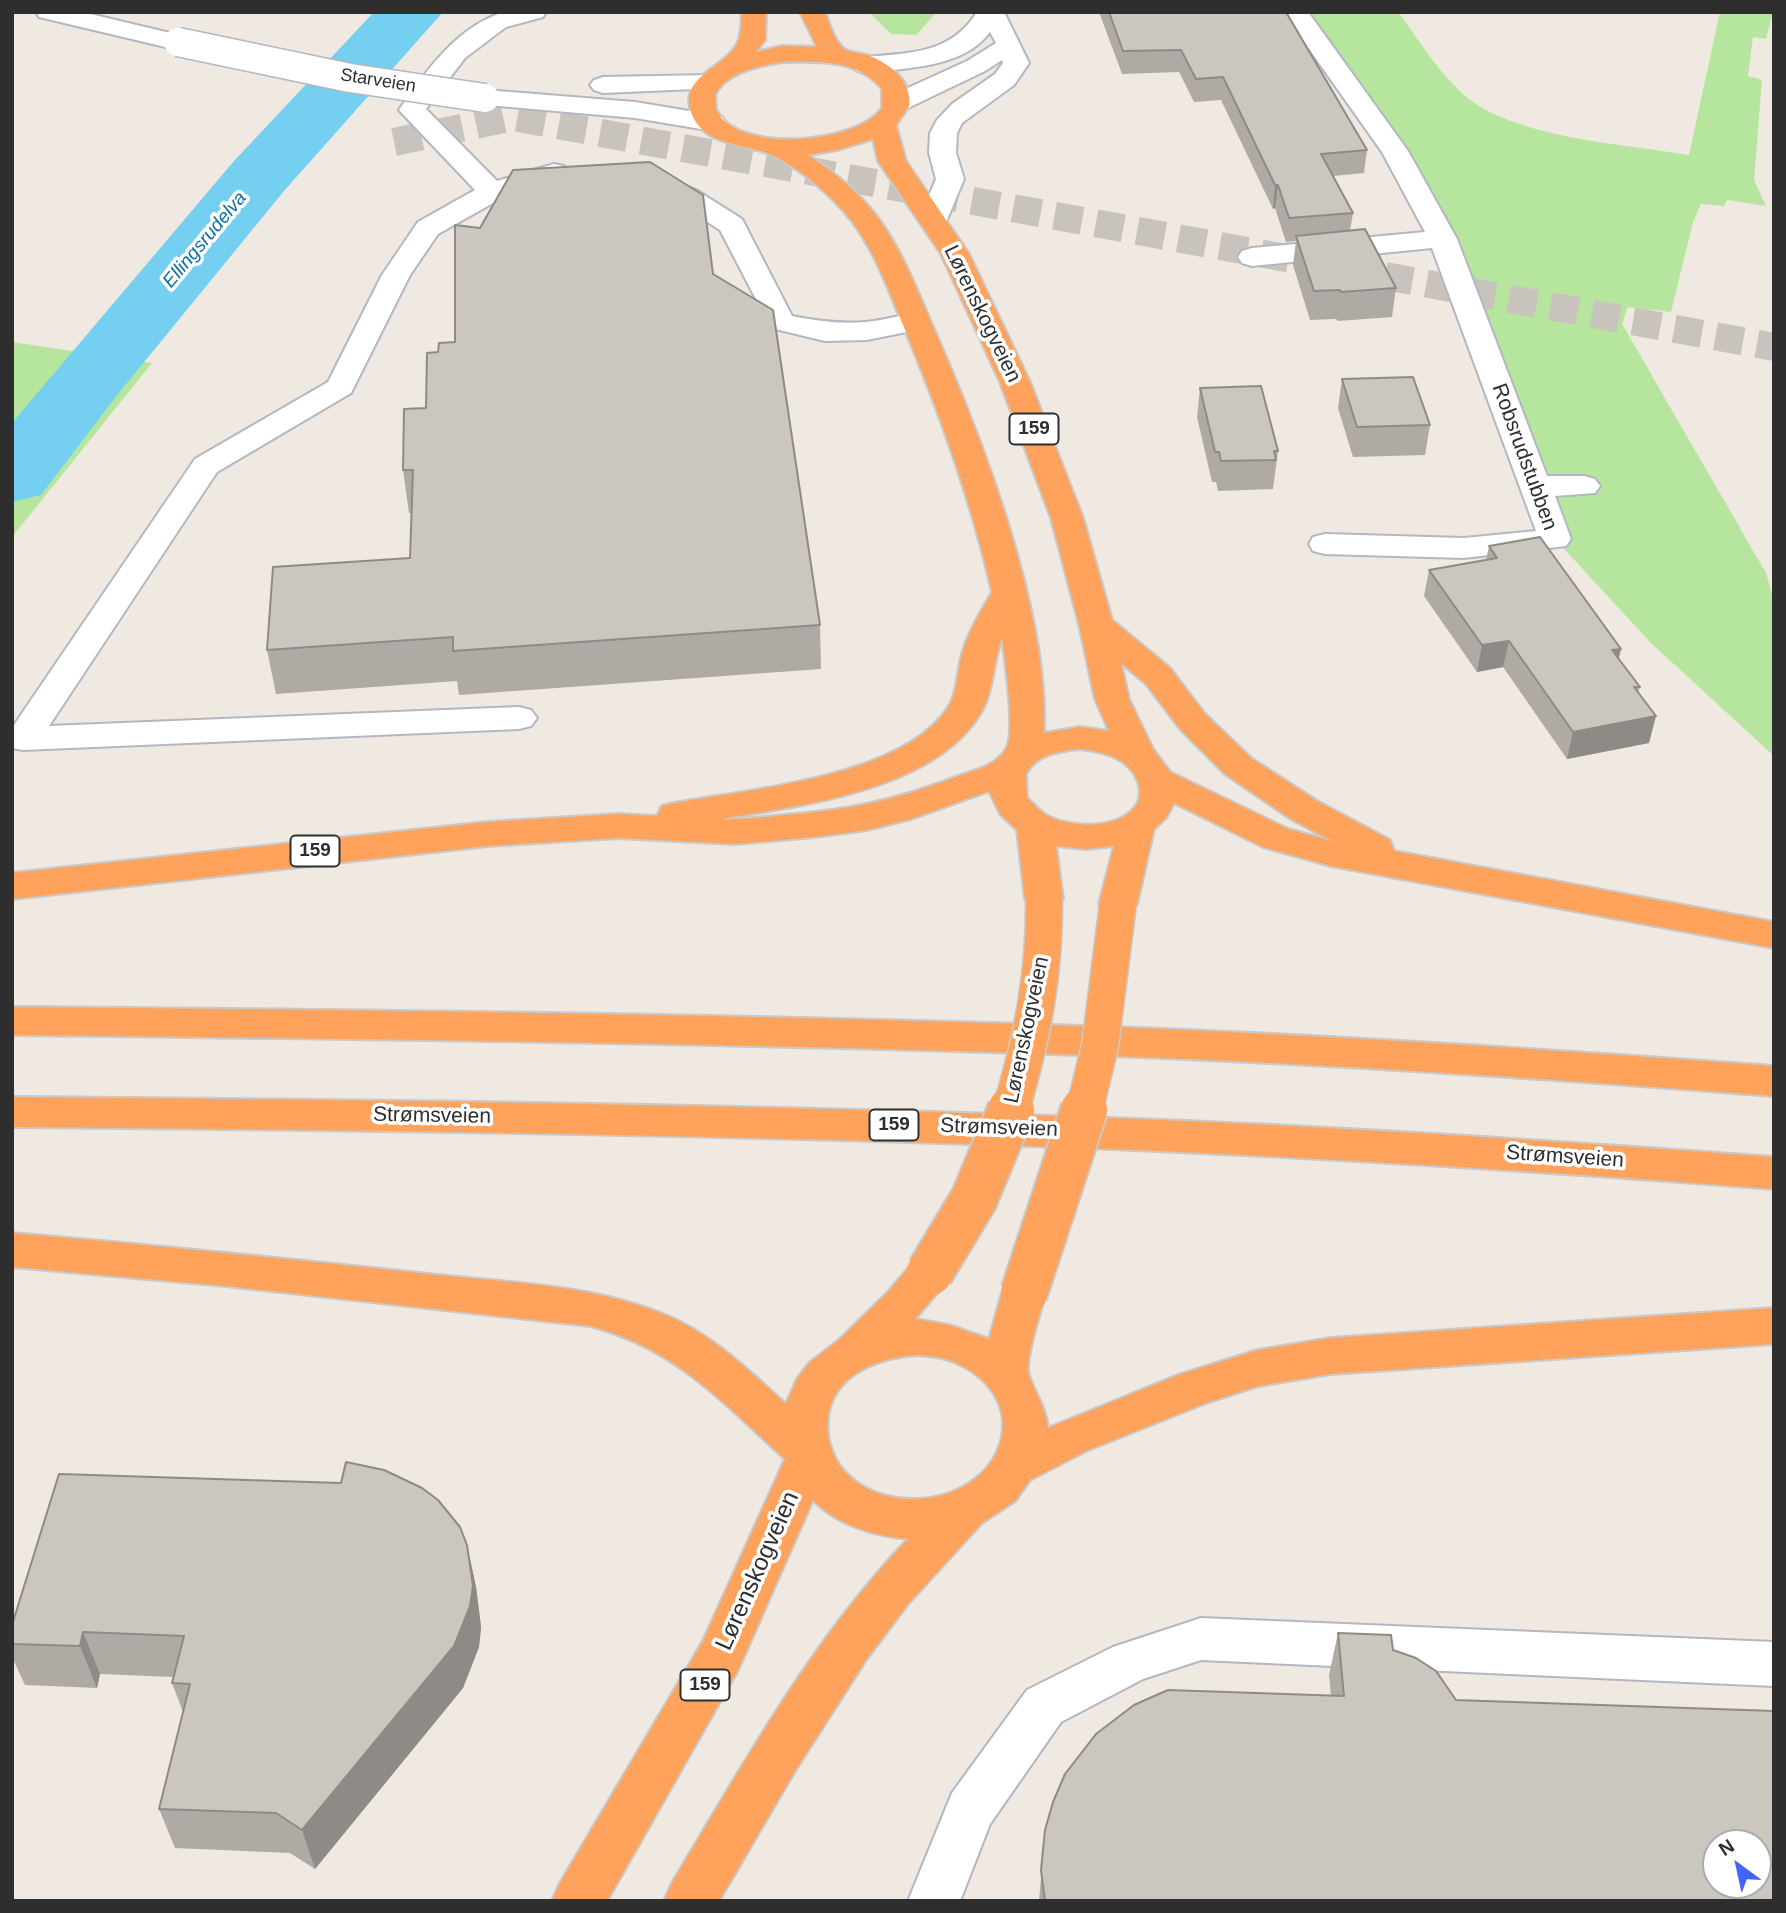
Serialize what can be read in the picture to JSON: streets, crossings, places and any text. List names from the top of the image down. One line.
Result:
{"streets":{"highway":["Lørenskogveien","159","Strømsveien"],"street":["Starveien","Robsrudstubben"]},"crossings":[["Starveien","159"],["Lørenskogveien","159"]],"water":["Ellingsrudelva"],"north":"top left"}
